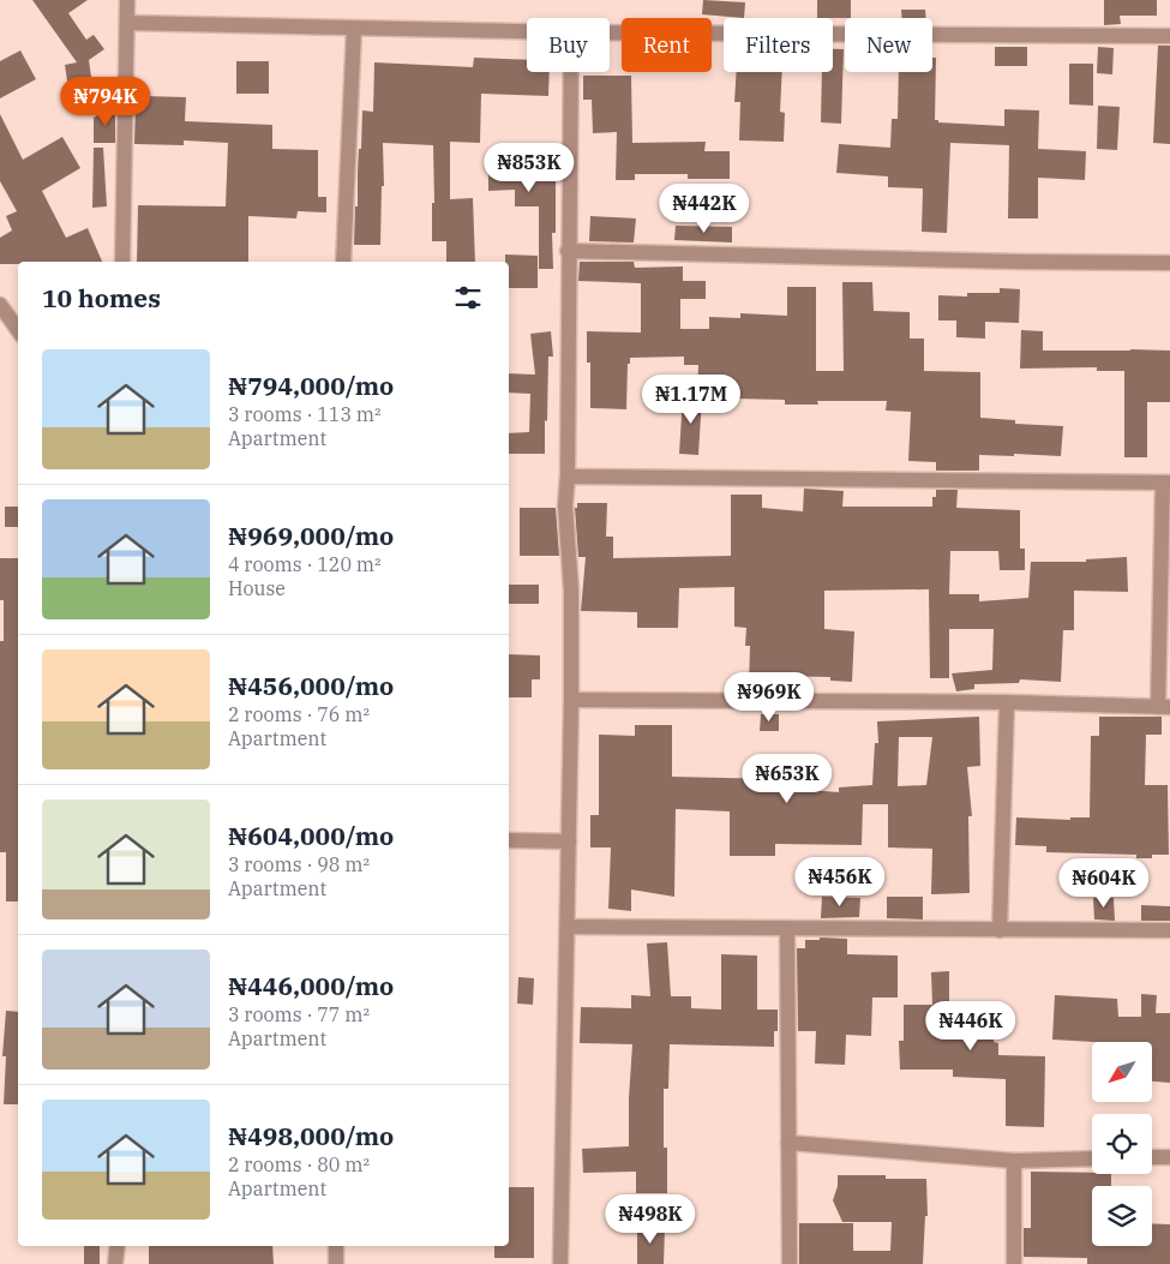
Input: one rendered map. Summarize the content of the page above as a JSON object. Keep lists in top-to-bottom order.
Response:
{
  "north": "bottom left",
  "page": {
    "chip": [
      "Buy",
      "Rent",
      "Filters",
      "New"
    ],
    "price": [
      "₦794K",
      "₦853K",
      "₦442K",
      "₦1.17M",
      "₦969K",
      "₦653K",
      "₦456K",
      "₦604K",
      "₦446K",
      "₦498K"
    ],
    "heading": "10 homes",
    "list": [
      {
        "name": "₦794,000/mo",
        "note": "3 rooms · 113 m² · Apartment"
      },
      {
        "name": "₦969,000/mo",
        "note": "4 rooms · 120 m² · House"
      },
      {
        "name": "₦456,000/mo",
        "note": "2 rooms · 76 m² · Apartment"
      },
      {
        "name": "₦604,000/mo",
        "note": "3 rooms · 98 m² · Apartment"
      },
      {
        "name": "₦446,000/mo",
        "note": "3 rooms · 77 m² · Apartment"
      },
      {
        "name": "₦498,000/mo",
        "note": "2 rooms · 80 m² · Apartment"
      }
    ]
  }
}
